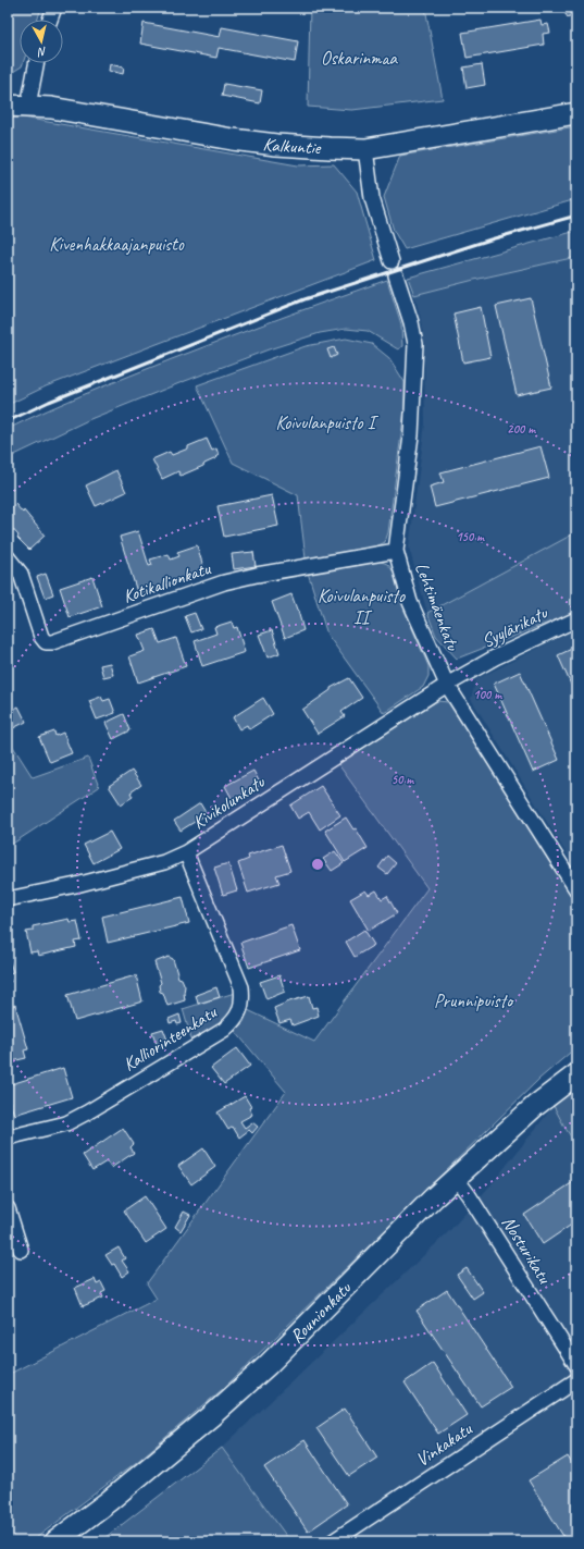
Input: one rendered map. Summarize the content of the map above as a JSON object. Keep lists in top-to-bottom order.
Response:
{
  "streets": {
    "main road": ["Kalkuntie", "Rounionkatu"],
    "street": [
      "Kotikallionkatu",
      "Lehtimäenkatu",
      "Syylärikatu",
      "Kivikolunkatu",
      "Kalliorinteenkatu",
      "Nosturikatu",
      "Vinkakatu"
    ]
  },
  "crossings": [
    ["Kotikallionkatu", "Lehtimäenkatu"],
    ["Lehtimäenkatu", "Syylärikatu"],
    ["Lehtimäenkatu", "Kivikolunkatu"],
    ["Syylärikatu", "Kivikolunkatu"],
    ["Kivikolunkatu", "Kalliorinteenkatu"],
    ["Nosturikatu", "Rounionkatu"]
  ],
  "parks": [
    "Oskarinmaa",
    "Kivenhakkaajanpuisto",
    "Koivulanpuisto I",
    "Koivulanpuisto II",
    "Prunnipuisto"
  ],
  "north": "bottom",
  "rings": [
    "200 m",
    "150 m",
    "100 m",
    "50 m"
  ]
}
